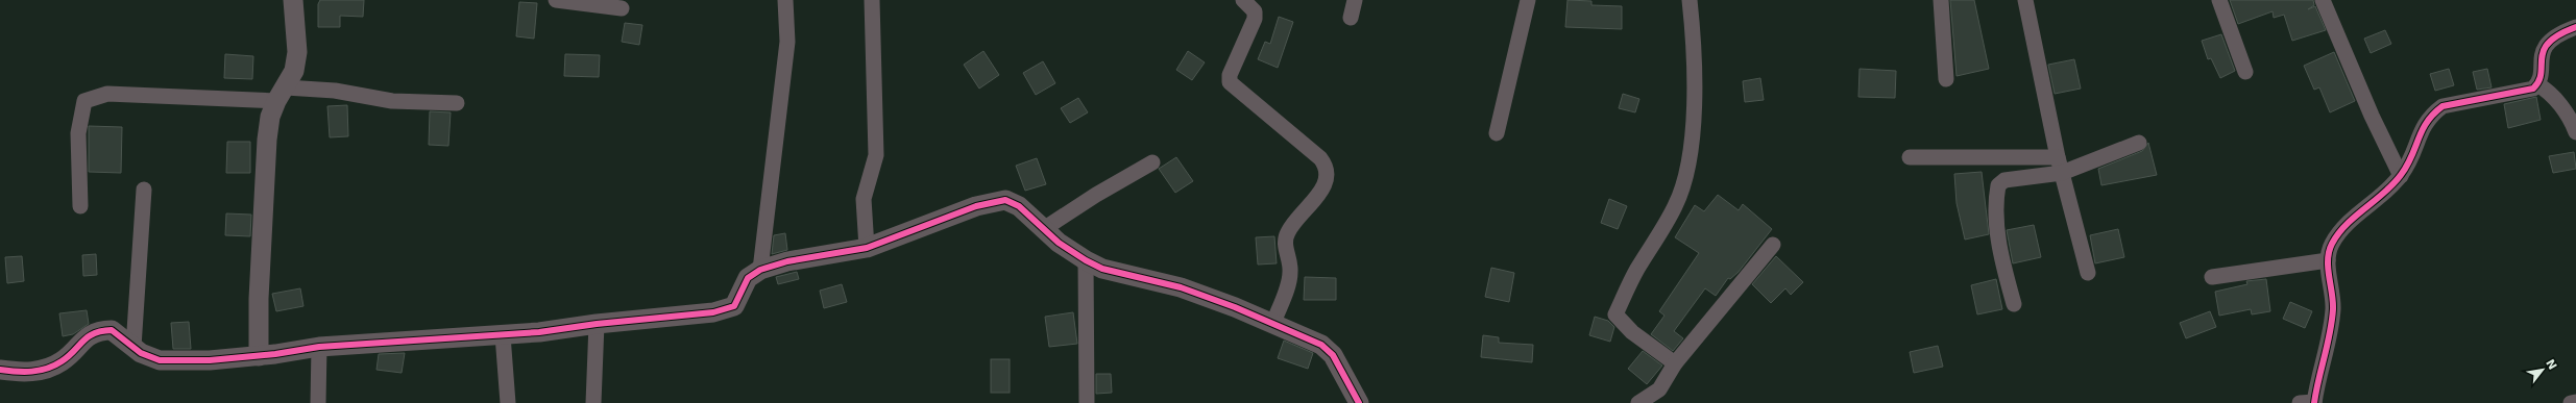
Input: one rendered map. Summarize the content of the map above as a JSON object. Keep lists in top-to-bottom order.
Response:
{
  "north": "top right"
}
